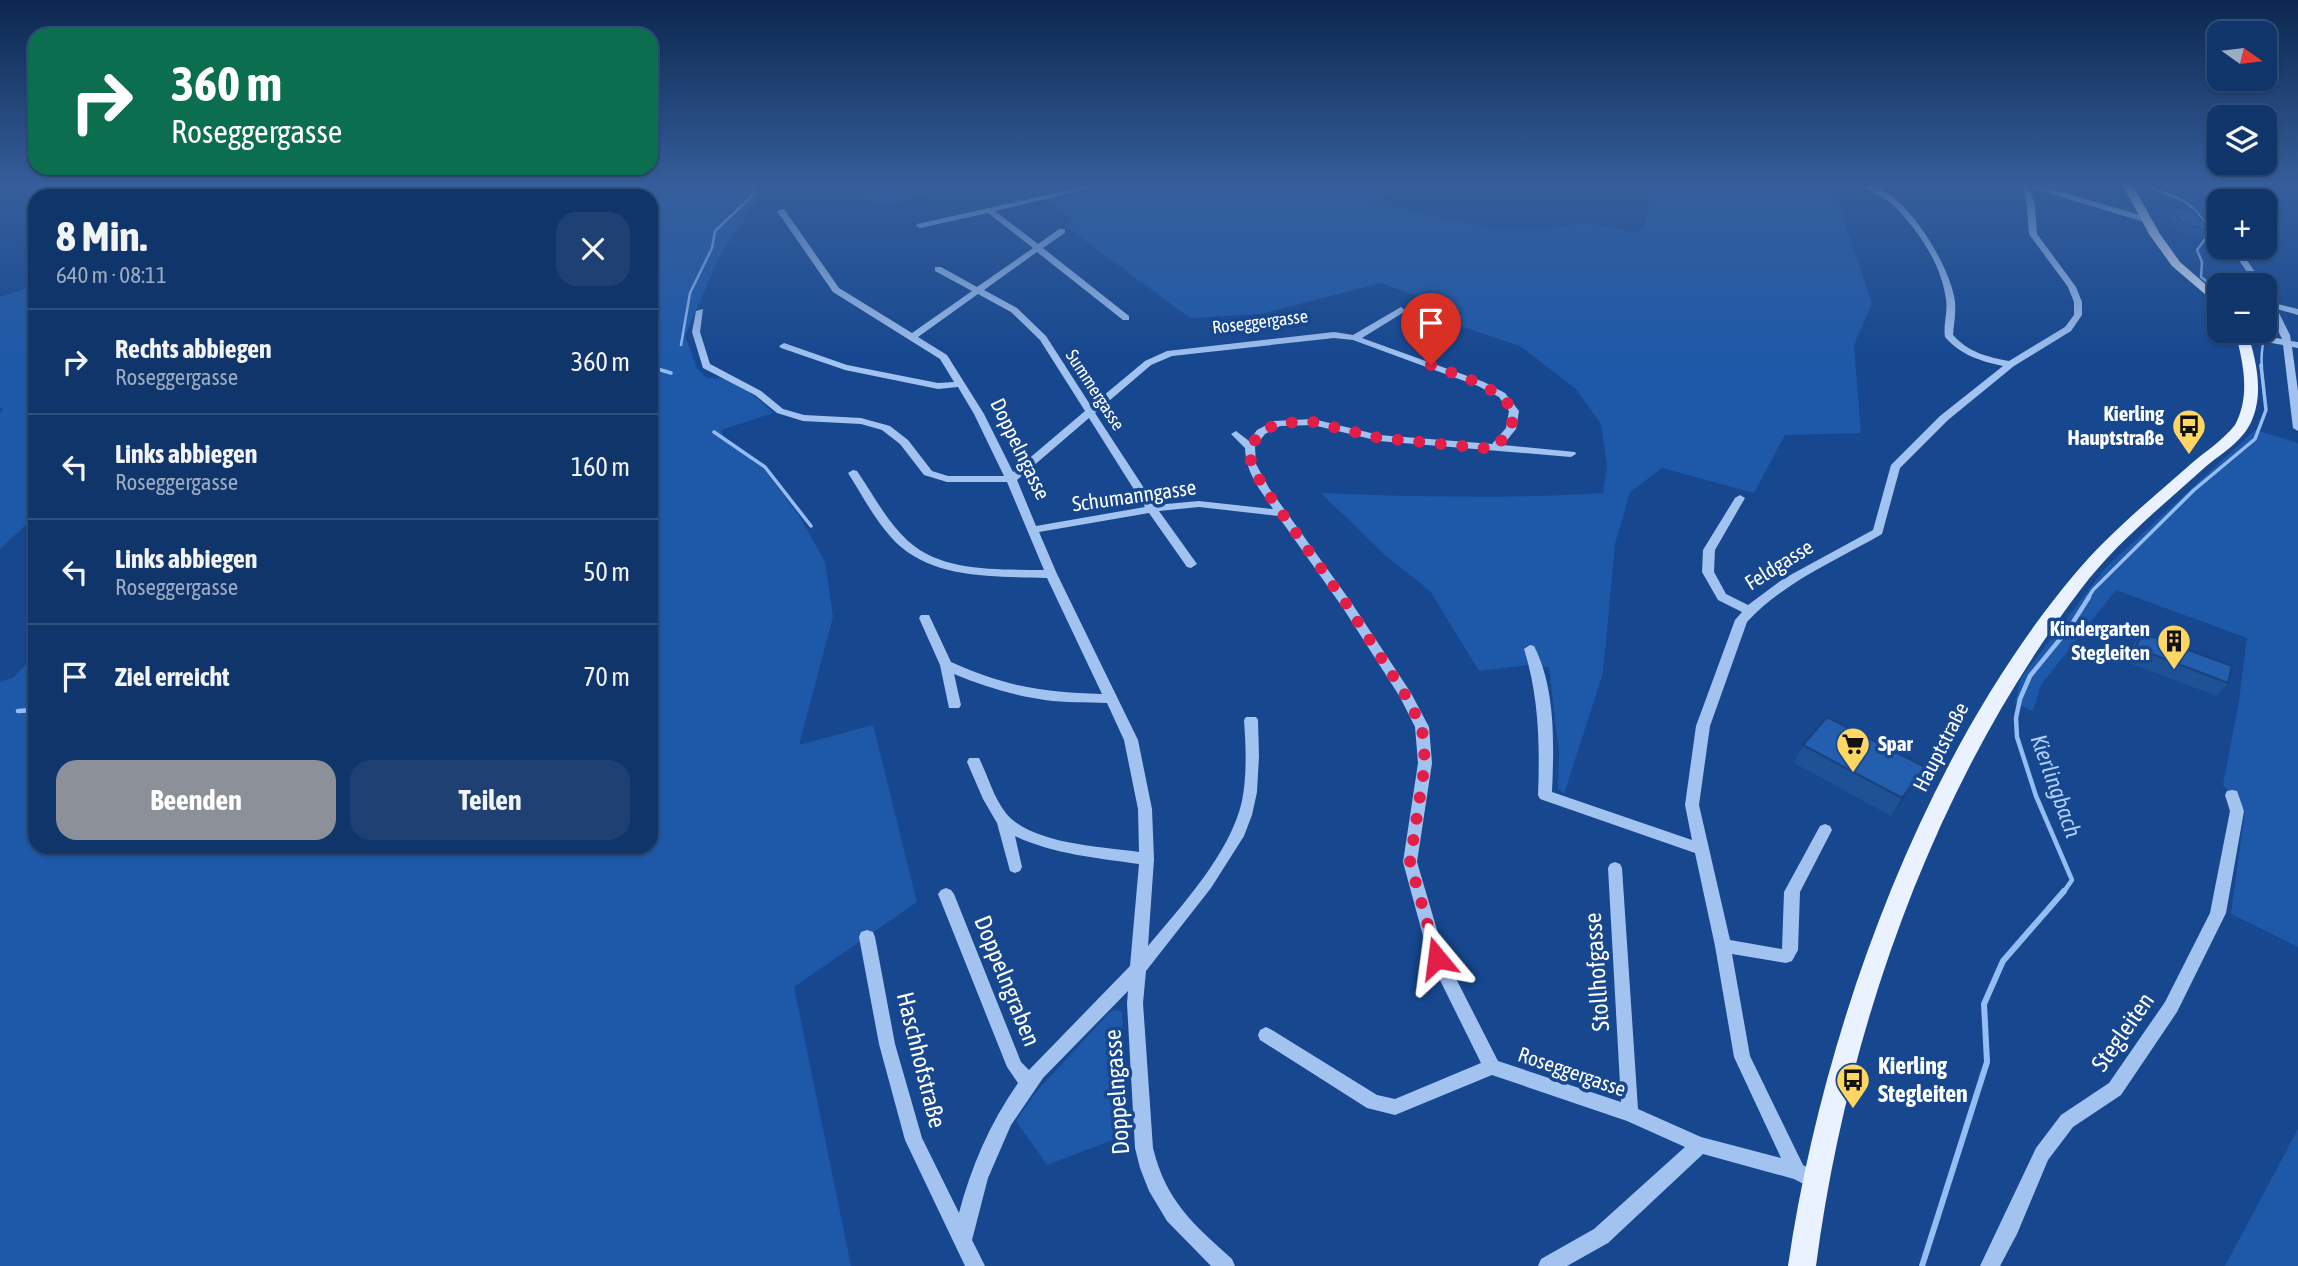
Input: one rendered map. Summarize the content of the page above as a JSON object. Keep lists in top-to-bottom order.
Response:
{
  "streets": {
    "main road": ["Hauptstraße"],
    "street": [
      "Roseggergasse",
      "Summergasse",
      "Doppelngasse",
      "Schumanngasse",
      "Feldgasse",
      "Stollhofgasse",
      "Doppelngraben",
      "Stegleiten",
      "Haschhofstraße"
    ]
  },
  "crossings": [
    ["Roseggergasse", "Schumanngasse"],
    ["Roseggergasse", "Feldgasse"],
    ["Roseggergasse", "Hauptstraße"],
    ["Roseggergasse", "Stollhofgasse"],
    ["Summergasse", "Schumanngasse"],
    ["Doppelngasse", "Schumanngasse"],
    ["Doppelngasse", "Doppelngraben"],
    ["Feldgasse", "Hauptstraße"],
    ["Doppelngraben", "Haschhofstraße"]
  ],
  "water": ["Kierlingbach"],
  "places": {
    "bus stop": ["Kierling Hauptstraße", "Kierling Stegleiten"],
    "building": ["Kindergarten Stegleiten"],
    "supermarket": ["Spar"]
  },
  "north": "right",
  "page": {
    "map_buttons": ["+", "−"],
    "turn": ["360 m", "Roseggergasse"],
    "heading": ["8 Min.", "640 m · 08:11"],
    "list": [
      {
        "name": "Rechts abbiegen",
        "note": "Roseggergasse",
        "value": "360 m"
      },
      {
        "name": "Links abbiegen",
        "note": "Roseggergasse",
        "value": "160 m"
      },
      {
        "name": "Links abbiegen",
        "note": "Roseggergasse",
        "value": "50 m"
      },
      {
        "name": "Ziel erreicht",
        "value": "70 m"
      }
    ],
    "buttons": ["Beenden", "Teilen"]
  }
}
